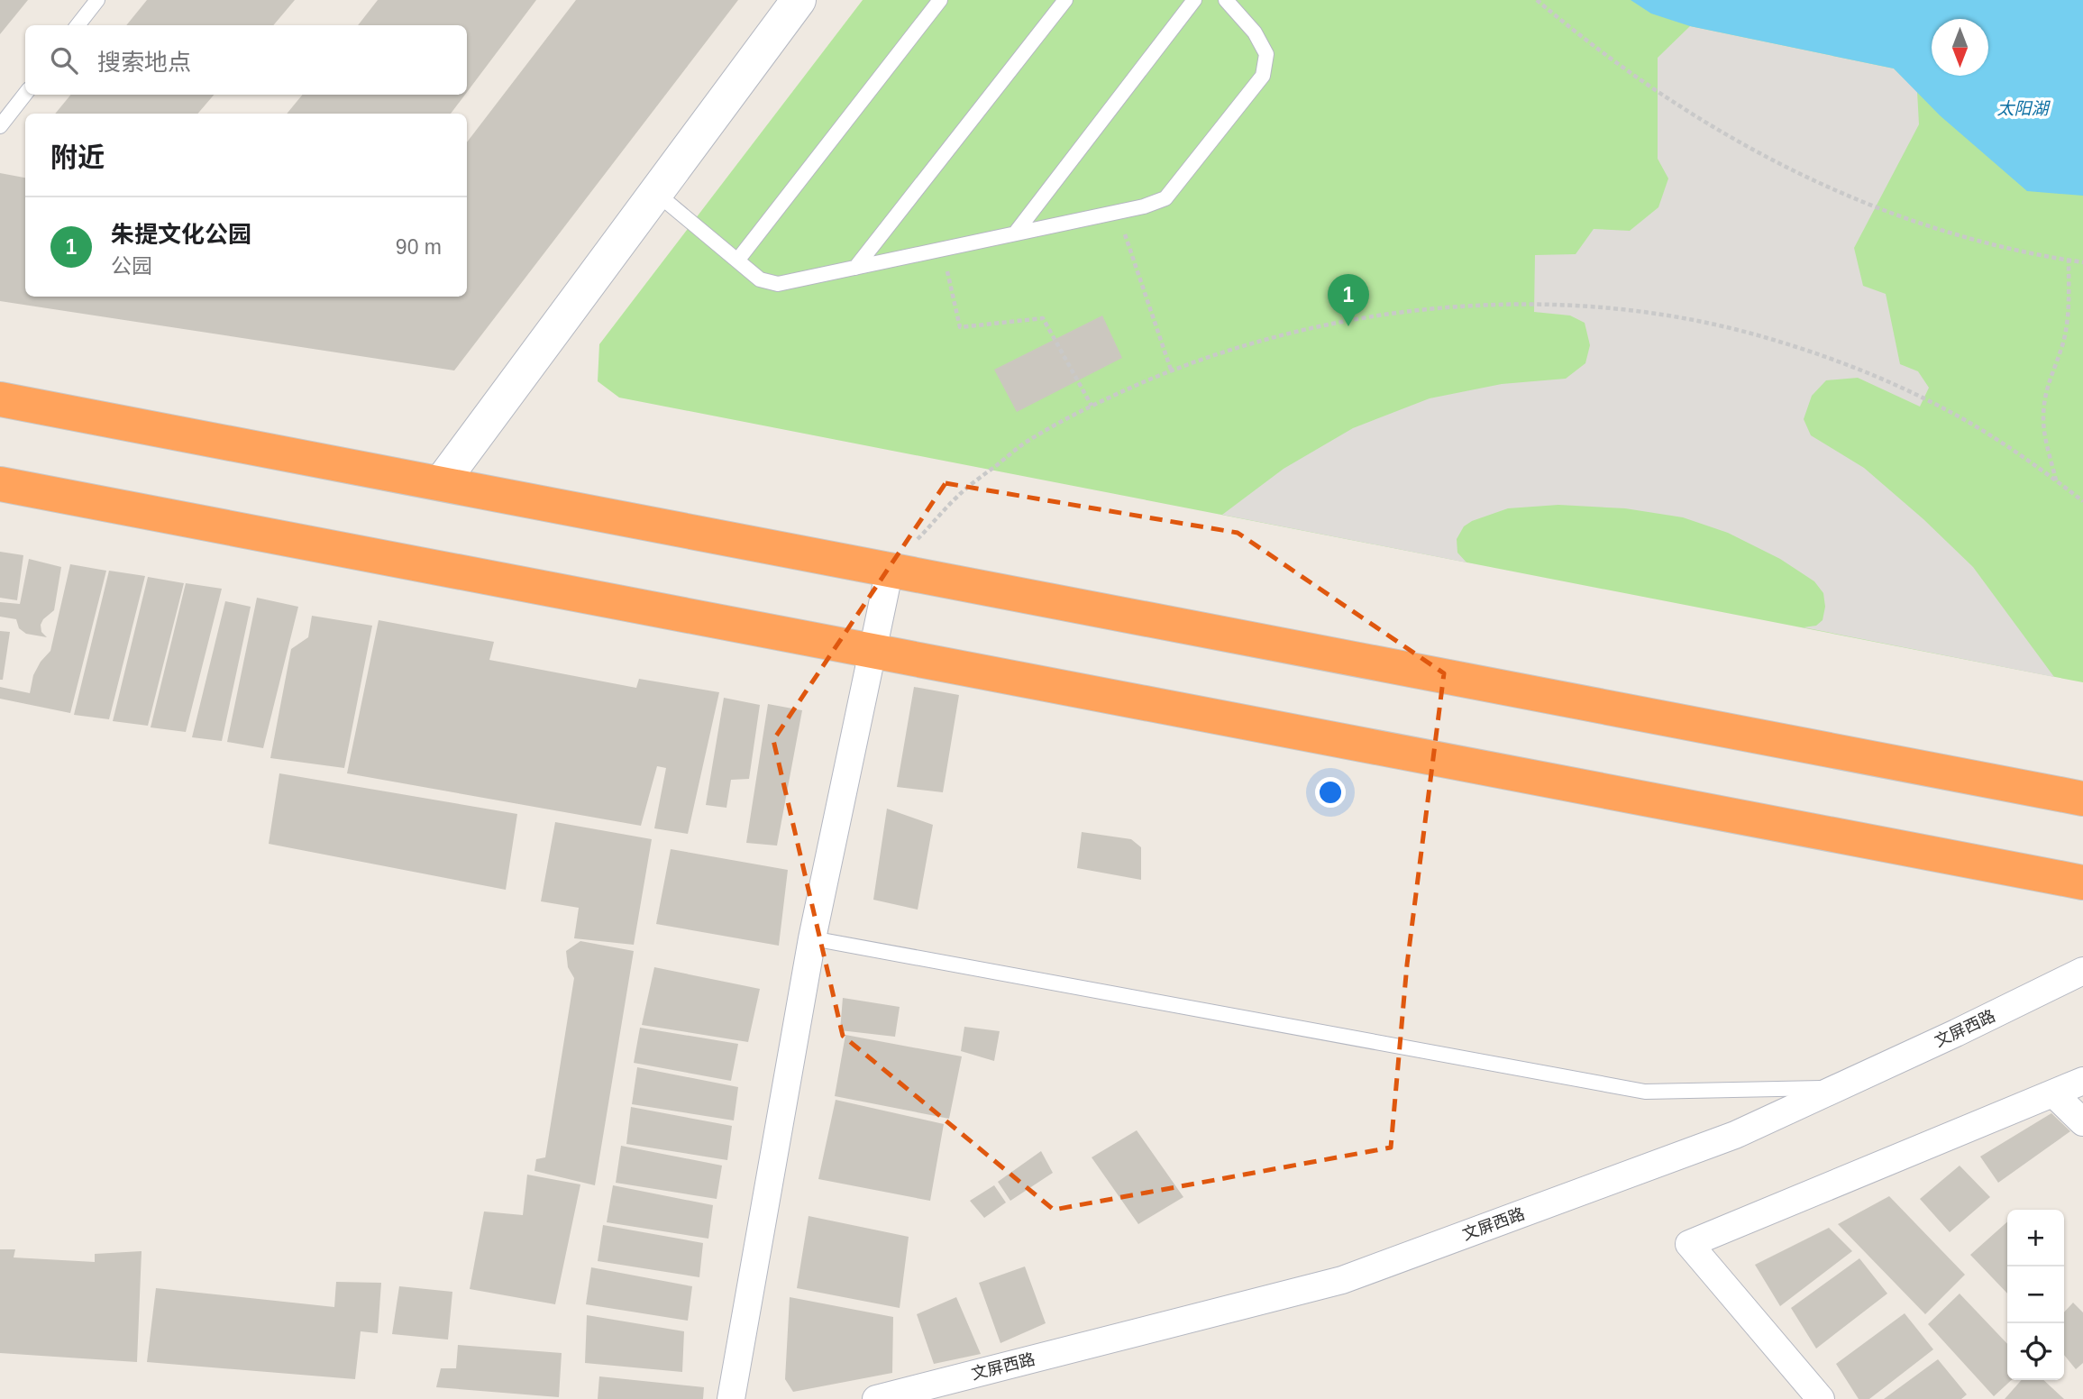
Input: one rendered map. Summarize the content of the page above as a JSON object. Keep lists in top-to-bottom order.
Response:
{
  "streets": {
    "street": ["文屏西路"]
  },
  "water": ["太阳湖"],
  "north": "bottom",
  "page": {
    "search": "搜索地点",
    "heading": "附近",
    "list": [
      {
        "mark": "1",
        "name": "朱提文化公园",
        "note": "公园",
        "value": "90 m"
      }
    ],
    "pins": "1",
    "map_buttons": ["+", "−"]
  }
}
